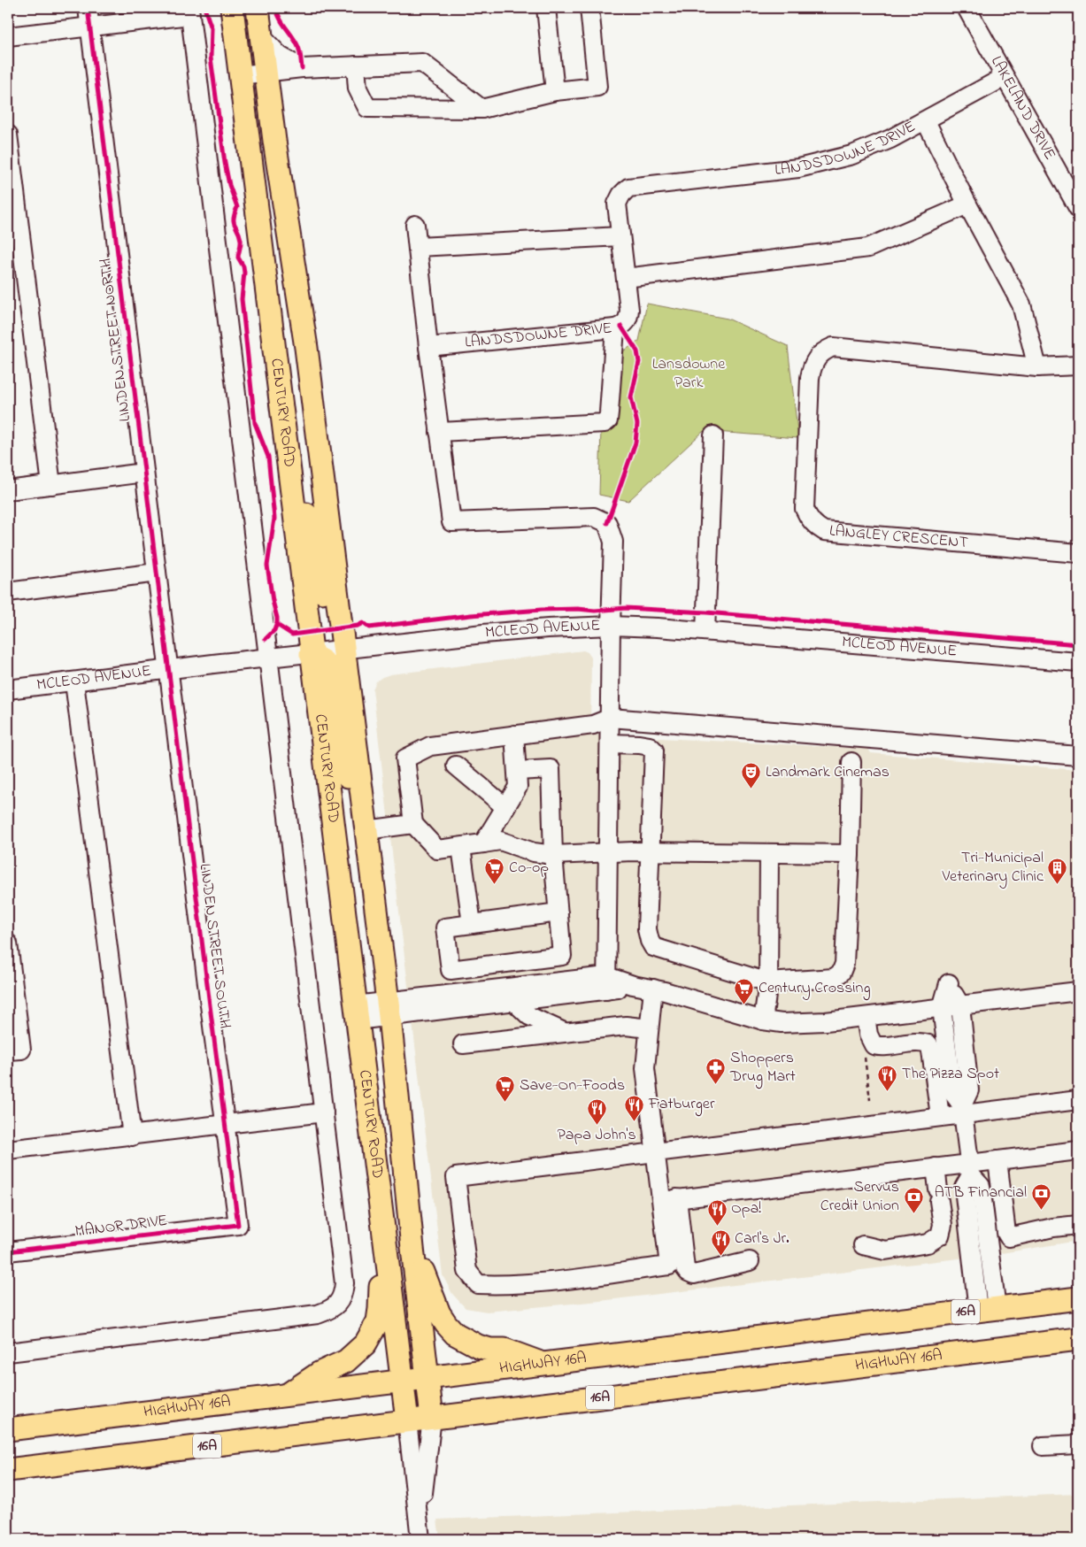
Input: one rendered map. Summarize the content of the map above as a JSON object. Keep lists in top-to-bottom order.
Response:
{
  "streets": {
    "main road": ["CENTURY ROAD", "16A", "HIGHWAY 16A"],
    "street": [
      "LAKELAND DRIVE",
      "LANDSDOWNE DRIVE",
      "LINDEN STREET NORTH",
      "LANGLEY CRESCENT",
      "MCLEOD AVENUE",
      "LINDEN STREET SOUTH",
      "MANOR DRIVE"
    ]
  },
  "crossings": [
    ["LAKELAND DRIVE", "LANDSDOWNE DRIVE"],
    ["LINDEN STREET NORTH", "MCLEOD AVENUE"],
    ["LINDEN STREET NORTH", "LINDEN STREET SOUTH"],
    ["CENTURY ROAD", "MCLEOD AVENUE"],
    ["CENTURY ROAD", "HIGHWAY 16A"],
    ["MCLEOD AVENUE", "LINDEN STREET SOUTH"],
    ["LINDEN STREET SOUTH", "MANOR DRIVE"]
  ],
  "parks": ["Lansdowne Park"],
  "places": {
    "theatre": ["Landmark Cinemas"],
    "building": ["Tri-Municipal Veterinary Clinic"],
    "supermarket": ["Co-op", "Century Crossing", "Save-On-Foods"],
    "pharmacy": ["Shoppers Drug Mart"],
    "restaurant": [
      "The Pizza Spot",
      "Fatburger",
      "Papa John's",
      "Opa!",
      "Carl's Jr."
    ],
    "bank": ["ATB Financial", "Servus Credit Union"]
  }
}
